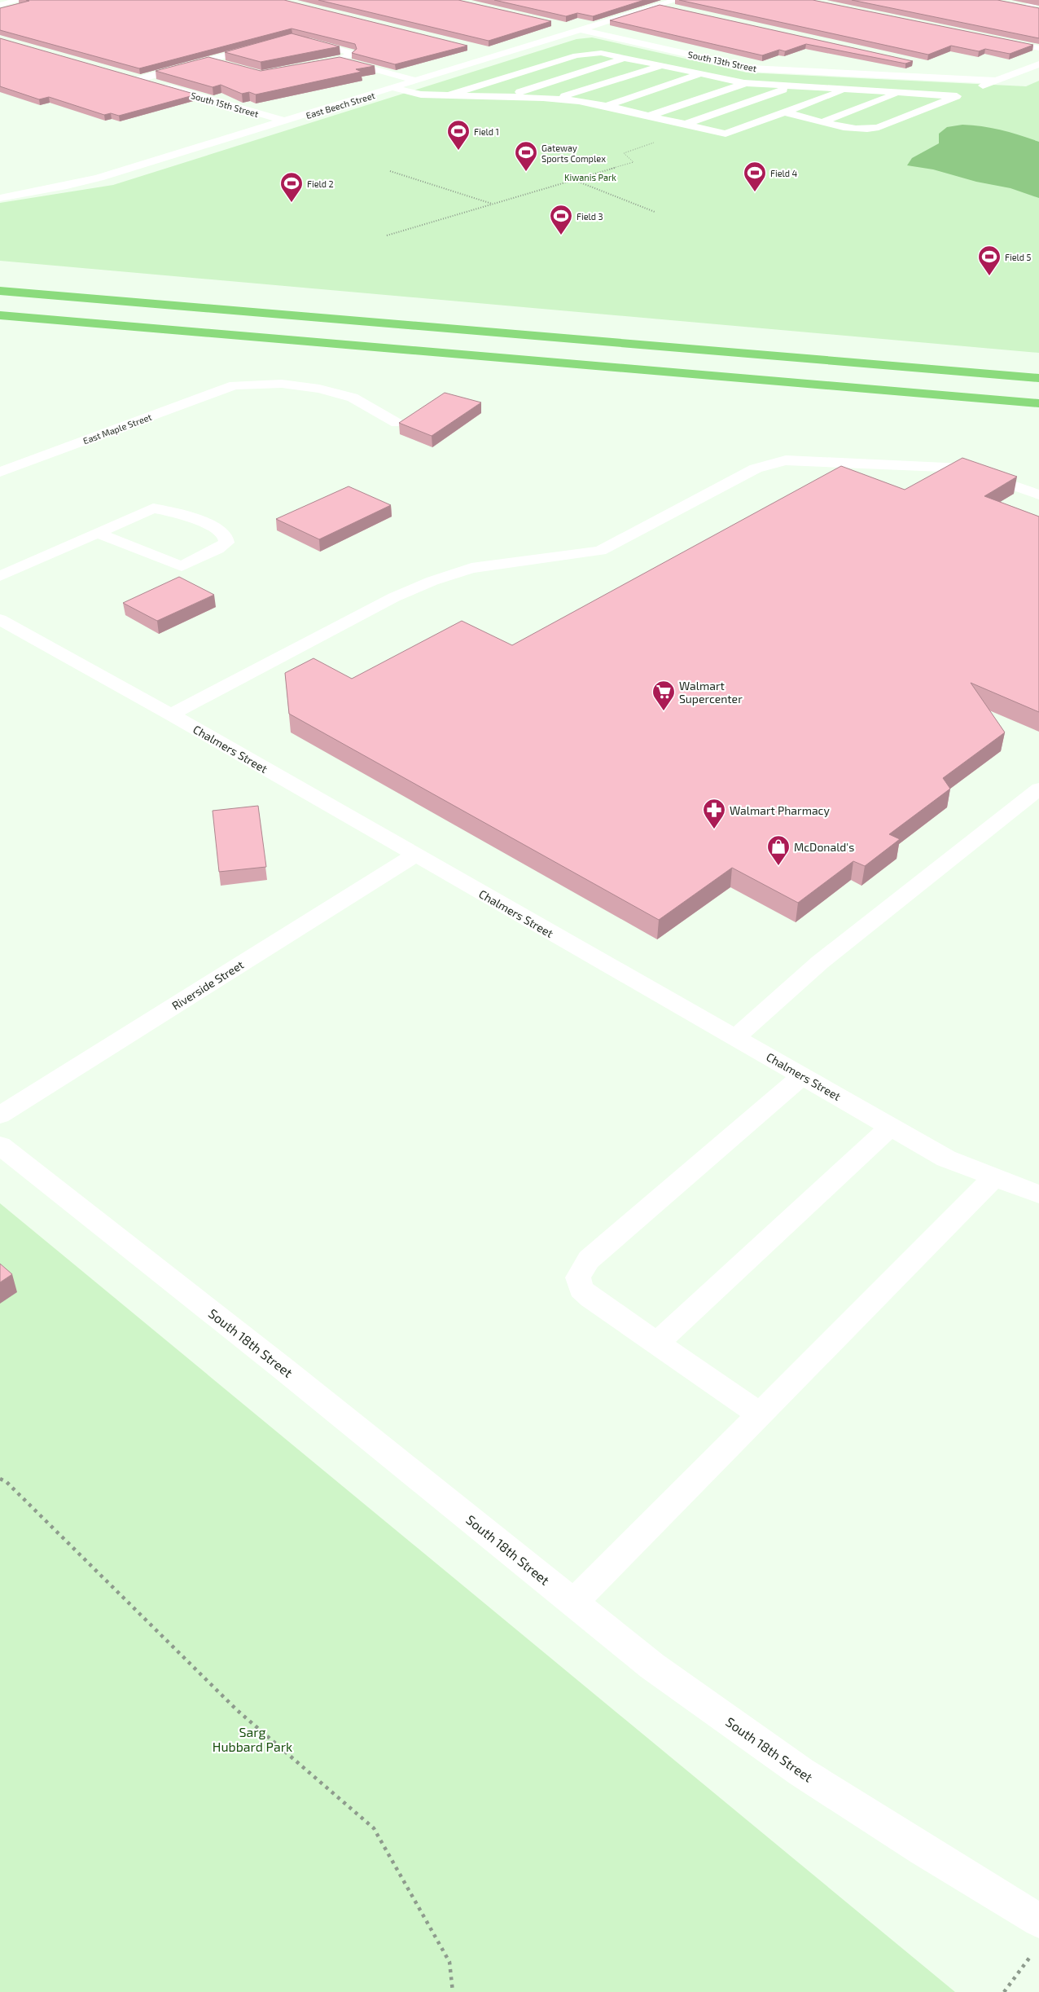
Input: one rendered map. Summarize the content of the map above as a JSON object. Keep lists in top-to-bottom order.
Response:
{
  "streets": {
    "street": [
      "South 13th Street",
      "South 15th Street",
      "East Beech Street",
      "East Maple Street",
      "Chalmers Street",
      "Riverside Street",
      "South 18th Street"
    ]
  },
  "crossings": [
    ["South 13th Street", "East Beech Street"],
    ["South 15th Street", "East Beech Street"],
    ["Chalmers Street", "Riverside Street"]
  ],
  "parks": ["Kiwanis Park", "Sarg Hubbard Park"],
  "places": {
    "sports": [
      "Field 1",
      "Gateway Sports Complex",
      "Field 4",
      "Field 2",
      "Field 3",
      "Field 5"
    ],
    "supermarket": ["Walmart Supercenter"],
    "pharmacy": ["Walmart Pharmacy"],
    "shop": ["McDonald's"]
  }
}
